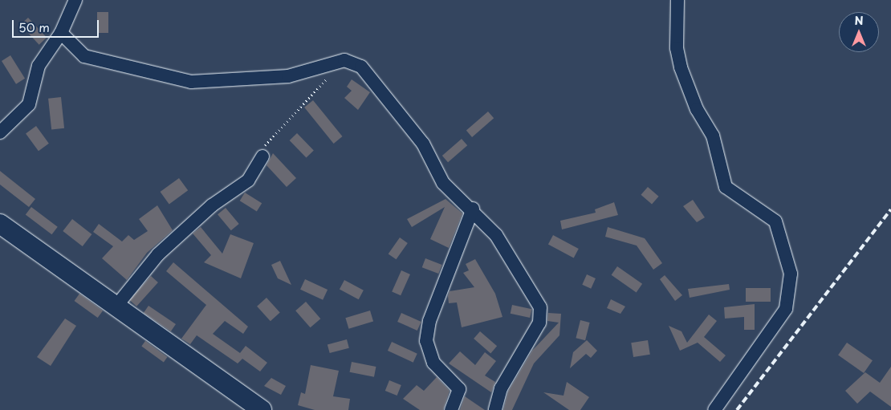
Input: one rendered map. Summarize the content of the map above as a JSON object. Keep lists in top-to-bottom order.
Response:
{
  "scale_bar": "50 m",
  "north": "top"
}
